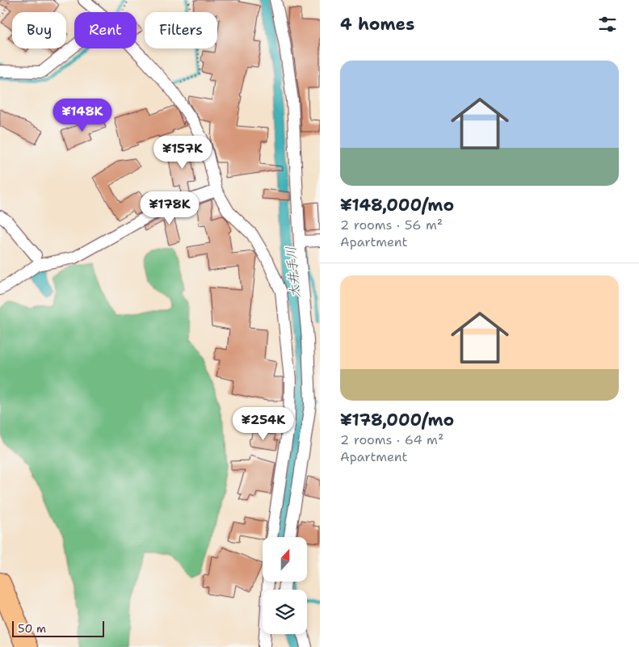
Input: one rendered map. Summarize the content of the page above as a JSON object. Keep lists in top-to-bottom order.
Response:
{
  "water": ["大井手川"],
  "scale_bar": "50 m",
  "north": "top",
  "page": {
    "heading": "4 homes",
    "chip": ["Buy", "Rent", "Filters"],
    "list": [
      {
        "name": "¥148,000/mo",
        "note": "2 rooms · 56 m² · Apartment"
      },
      {
        "name": "¥178,000/mo",
        "note": "2 rooms · 64 m² · Apartment"
      }
    ],
    "price": [
      "¥148K",
      "¥157K",
      "¥178K",
      "¥254K"
    ],
    "scale": "50 m"
  }
}
